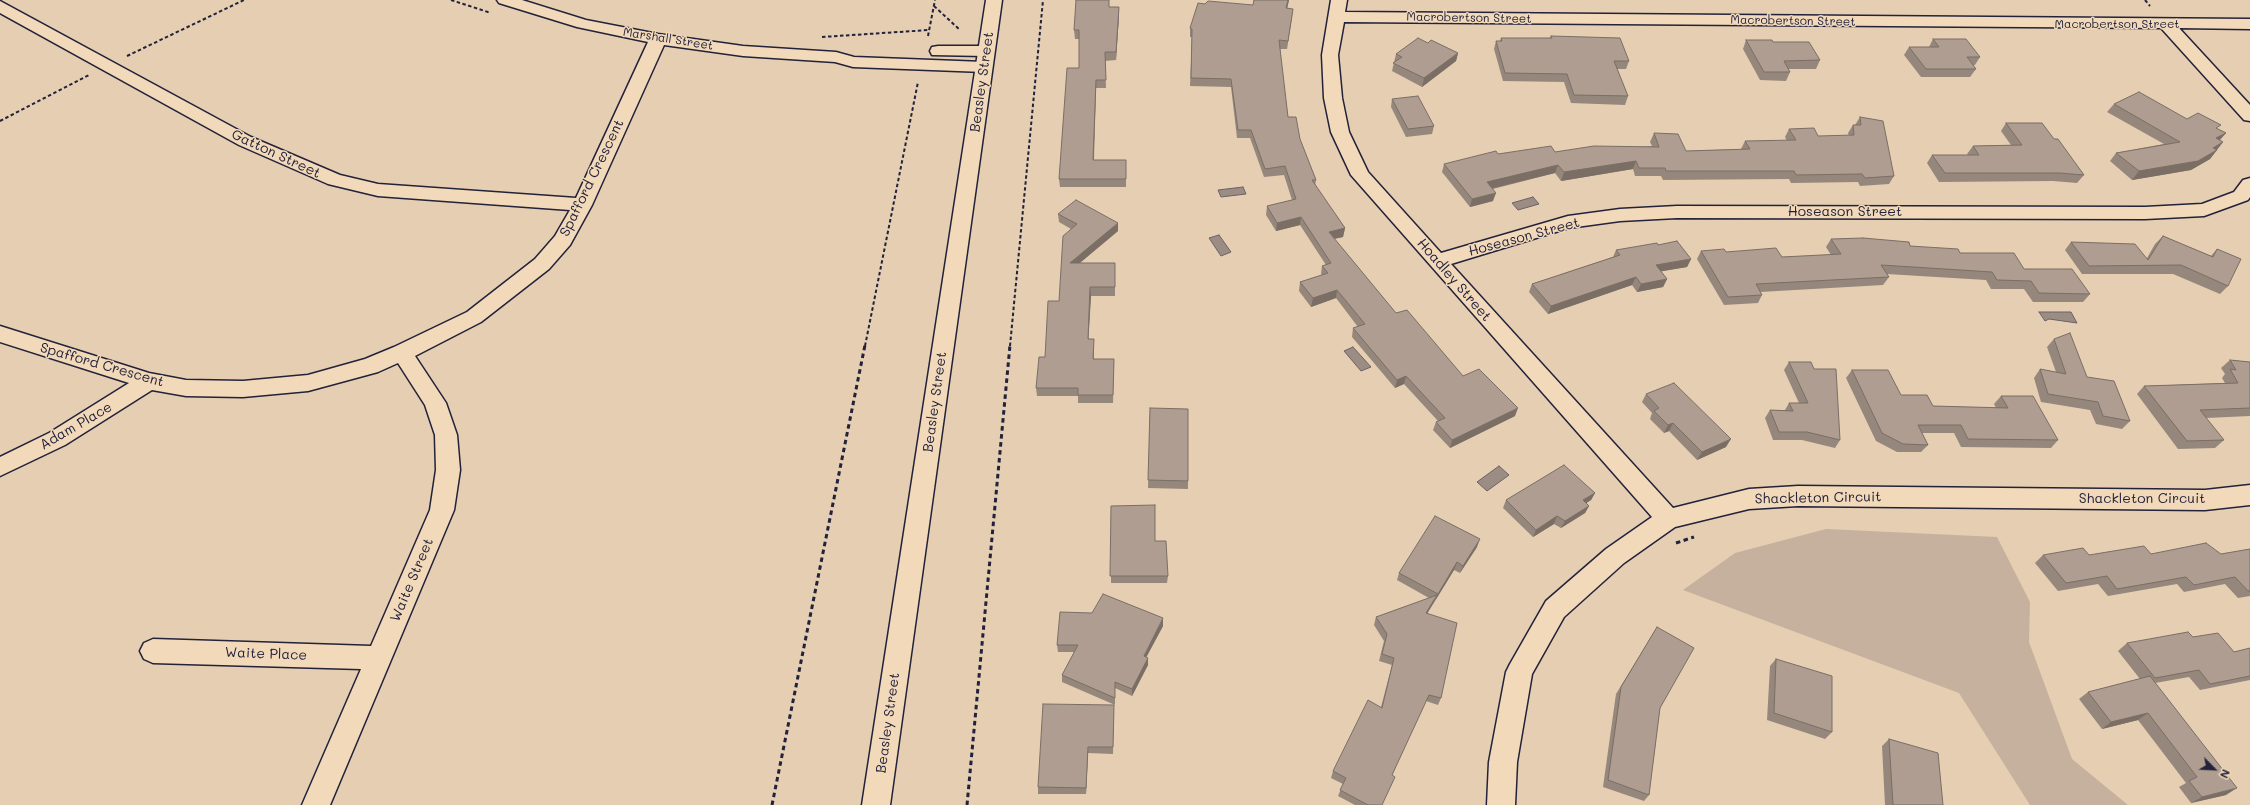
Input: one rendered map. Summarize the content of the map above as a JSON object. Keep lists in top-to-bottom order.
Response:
{
  "streets": {
    "street": [
      "Macrobertson Street",
      "Marshall Street",
      "Beasley Street",
      "Gatton Street",
      "Spafford Crescent",
      "Hoseason Street",
      "Hoadley Street",
      "Adam Place",
      "Shackleton Circuit",
      "Waite Street",
      "Waite Place"
    ]
  },
  "crossings": [
    ["Macrobertson Street", "Hoadley Street"],
    ["Marshall Street", "Beasley Street"],
    ["Marshall Street", "Spafford Crescent"],
    ["Gatton Street", "Spafford Crescent"],
    ["Spafford Crescent", "Adam Place"],
    ["Spafford Crescent", "Waite Street"],
    ["Hoseason Street", "Hoadley Street"],
    ["Hoadley Street", "Shackleton Circuit"],
    ["Waite Street", "Waite Place"]
  ],
  "north": "bottom right"
}
